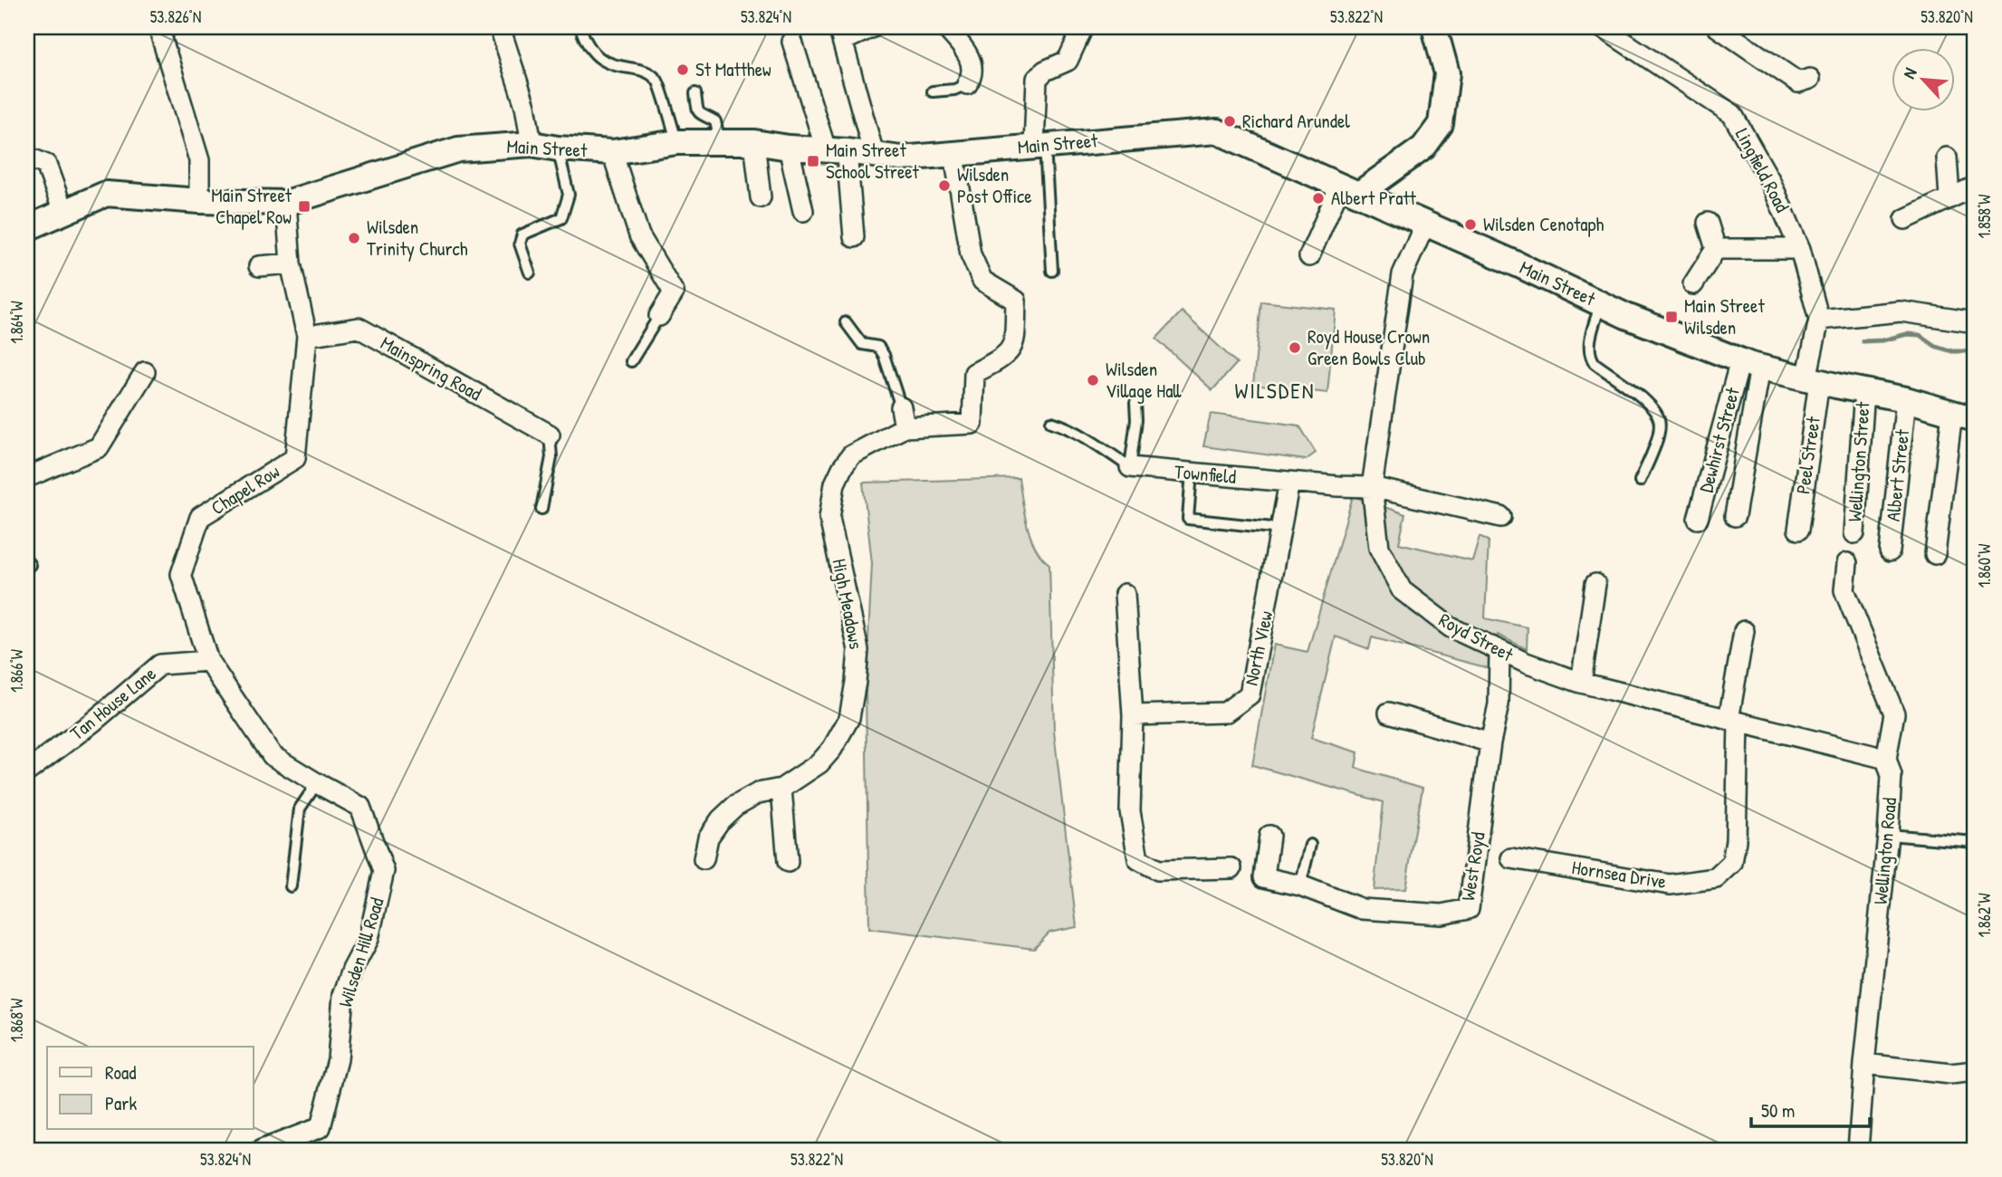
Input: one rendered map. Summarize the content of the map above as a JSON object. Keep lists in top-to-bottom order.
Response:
{
  "streets": {
    "street": [
      "Main Street",
      "Lingfield Road",
      "Mainspring Road",
      "Dewhirst Street",
      "Peel Street",
      "Wellington Street",
      "Townfield",
      "Albert Street",
      "Chapel Row",
      "High Meadows",
      "Royd Street",
      "North View",
      "Tan House Lane",
      "Wellington Road",
      "West Royd",
      "Hornsea Drive",
      "Wilsden Hill Road"
    ]
  },
  "crossings": [
    ["Main Street", "Lingfield Road"],
    ["Main Street", "Dewhirst Street"],
    ["Main Street", "Peel Street"],
    ["Main Street", "Wellington Street"],
    ["Main Street", "Albert Street"],
    ["Main Street", "Chapel Row"],
    ["Main Street", "Royd Street"],
    ["Lingfield Road", "Peel Street"],
    ["Mainspring Road", "Chapel Row"],
    ["Townfield", "Royd Street"],
    ["Townfield", "North View"],
    ["Chapel Row", "Tan House Lane"],
    ["Chapel Row", "Wilsden Hill Road"],
    ["Royd Street", "Wellington Road"],
    ["Royd Street", "West Royd"],
    ["Royd Street", "Hornsea Drive"],
    ["Tan House Lane", "Wilsden Hill Road"]
  ],
  "districts": ["WILSDEN"],
  "places": {
    "other": [
      "St Matthew",
      "Richard Arundel",
      "Wilsden Post Office",
      "Albert Pratt",
      "Wilsden Cenotaph",
      "Wilsden Trinity Church",
      "Royd House Crown Green Bowls Club",
      "Wilsden Village Hall"
    ],
    "transit": ["Main Street School Street", "Main Street Chapel Row", "Main Street Wilsden"]
  },
  "legend": ["Road", "Park"],
  "scale_bar": "50 m",
  "north": "top left",
  "coordinates": [
    "53.826°N",
    "53.824°N",
    "53.822°N",
    "53.820°N",
    "1.858°W",
    "1.864°W",
    "1.860°W",
    "1.866°W",
    "1.862°W",
    "1.868°W"
  ]
}
